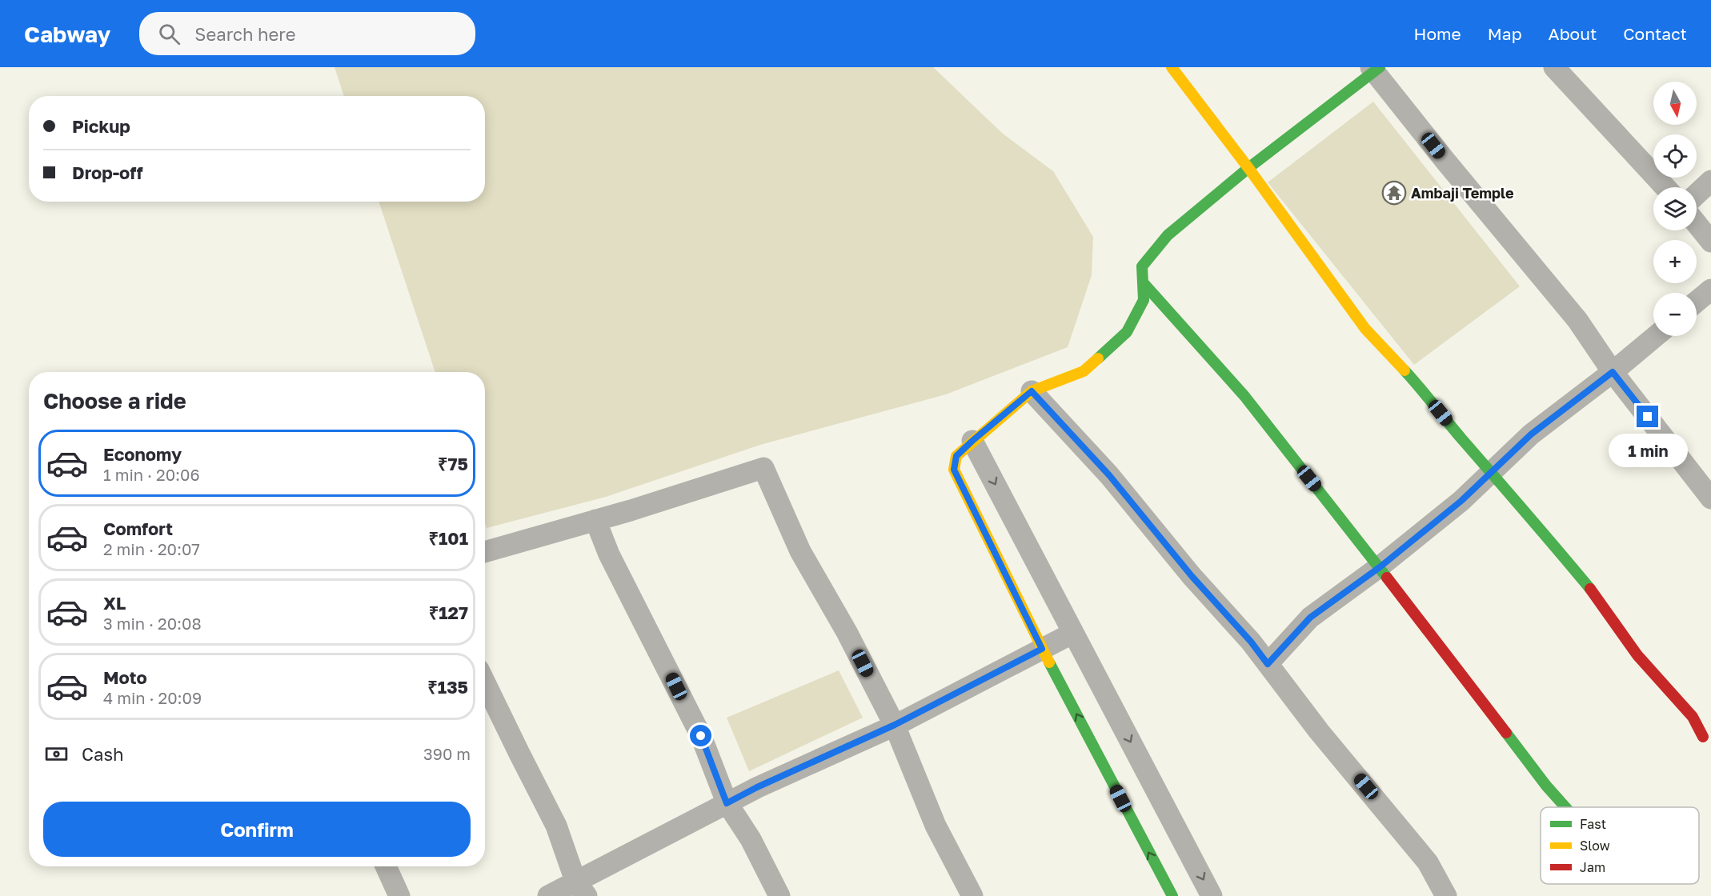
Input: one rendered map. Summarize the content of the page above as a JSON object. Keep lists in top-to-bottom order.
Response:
{
  "places": {
    "temple": ["Ambaji Temple"]
  },
  "legend": ["Fast", "Slow", "Jam"],
  "north": "bottom",
  "page": {
    "header": "Cabway",
    "search": "Search here",
    "nav": [
      "Home",
      "Map",
      "About",
      "Contact"
    ],
    "map_buttons": ["+", "−"],
    "banner": ["Pickup", "Drop-off"],
    "heading": "Choose a ride",
    "list": [
      {
        "name": "Economy",
        "note": "1 min · 20:06",
        "value": "₹75"
      },
      {
        "name": "Comfort",
        "note": "2 min · 20:07",
        "value": "₹101"
      },
      {
        "name": "XL",
        "note": "3 min · 20:08",
        "value": "₹127"
      },
      {
        "name": "Moto",
        "note": "4 min · 20:09",
        "value": "₹135"
      }
    ],
    "bubble": "1 min",
    "pay": ["Cash", "390 m"],
    "buttons": "Confirm"
  }
}
